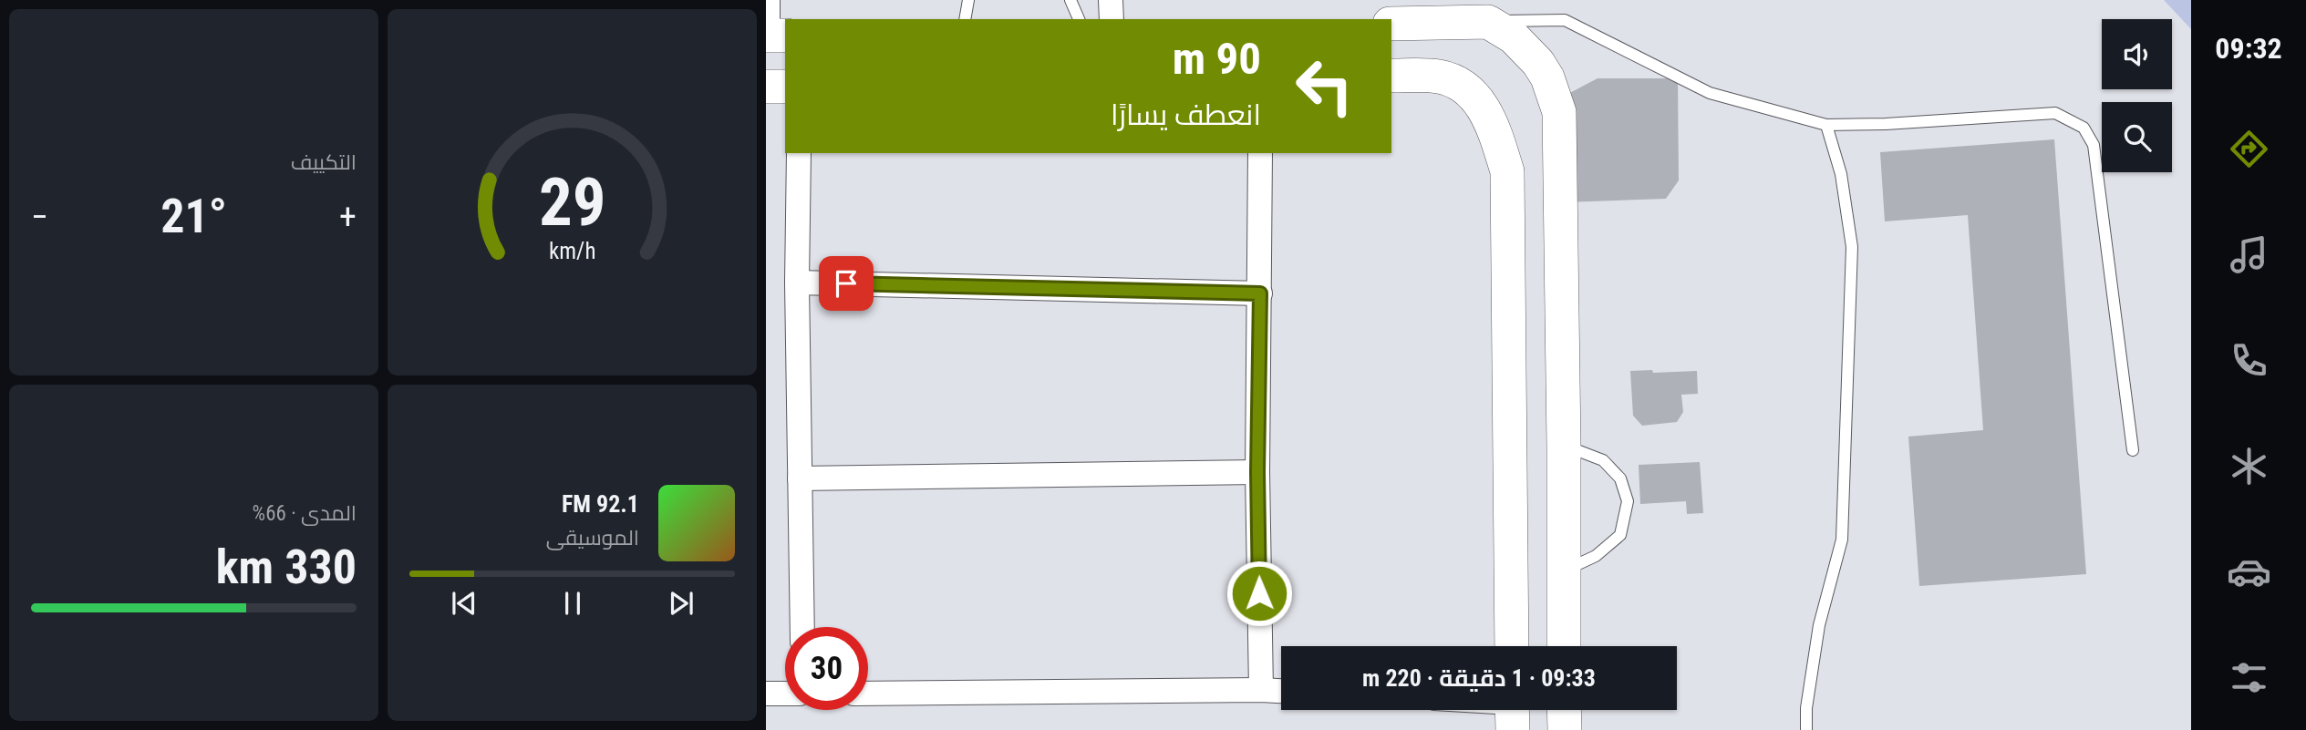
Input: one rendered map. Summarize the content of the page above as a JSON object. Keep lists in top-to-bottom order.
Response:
{
  "page": {
    "tabs": "09:32",
    "tile": [
      "التكييف",
      ["المدى · 66%", "330 km"]
    ],
    "turn": ["90 m", "انعطف يسارًا"],
    "heat": ["−", "21°", "+"],
    "song": ["92.1 FM", "الموسيقى"],
    "limit": "30",
    "trip": "09:33 · 1 دقيقة · 220 m",
    "gauge": ["29", "km/h"]
  }
}
